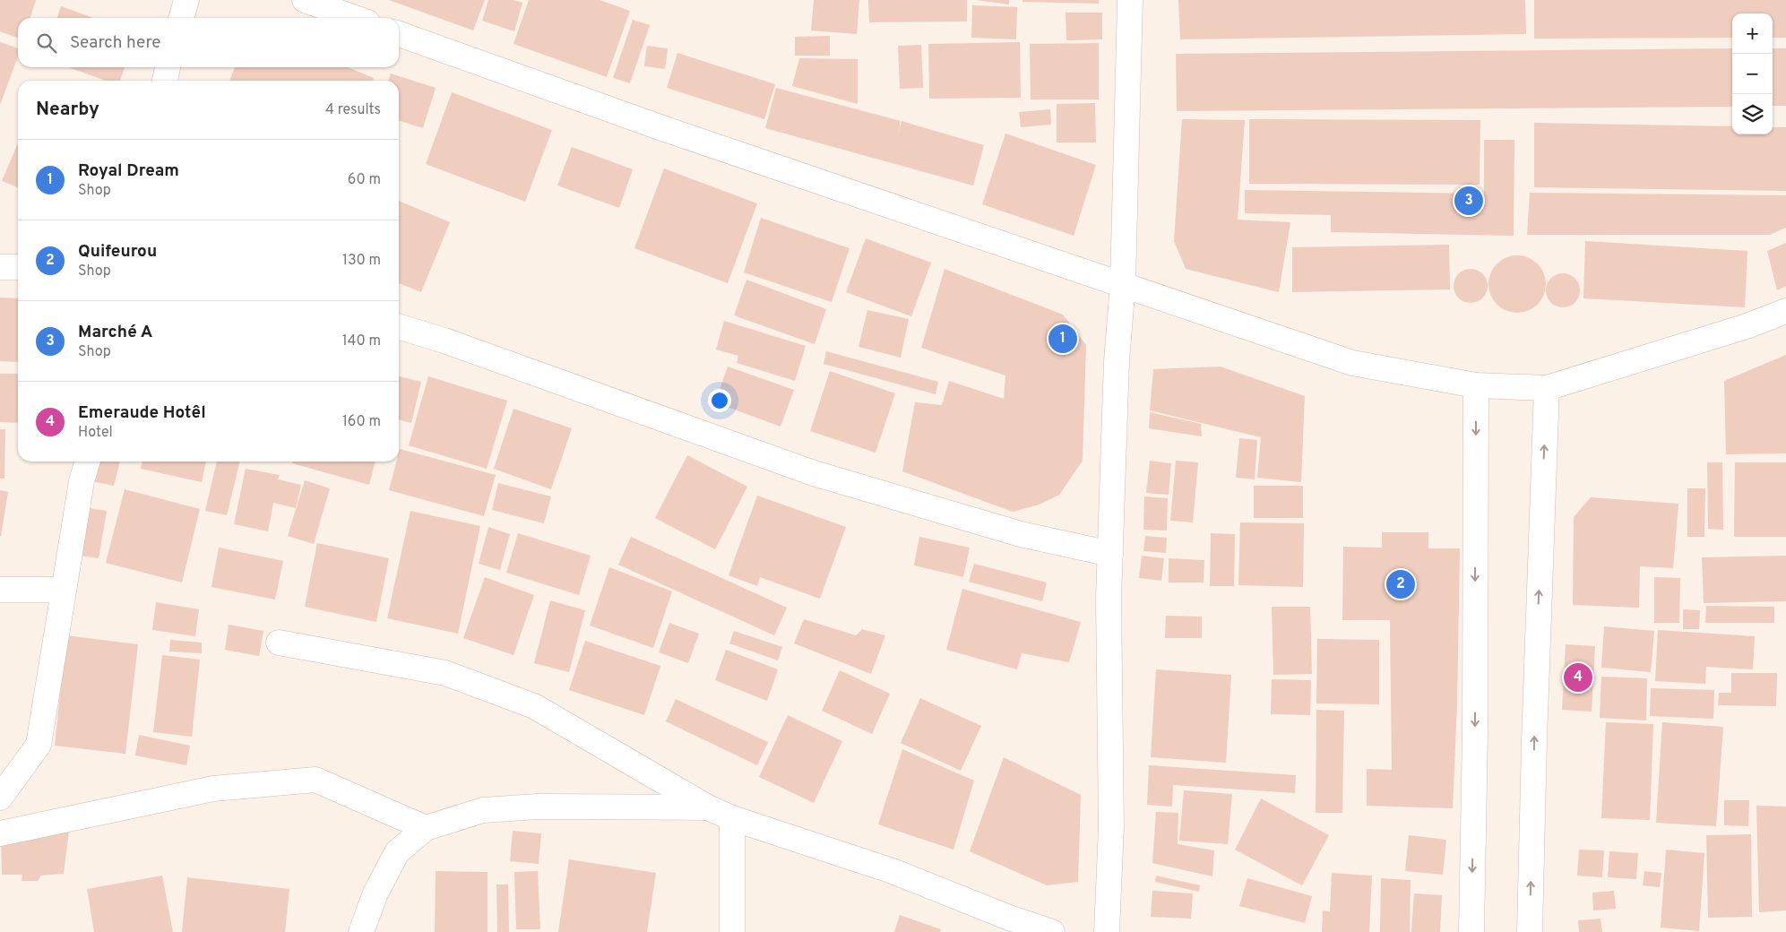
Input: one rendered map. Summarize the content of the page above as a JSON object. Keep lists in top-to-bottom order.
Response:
{
  "page": {
    "map_buttons": ["+", "−"],
    "search": "Search here",
    "heading": ["Nearby", "4 results"],
    "list": [
      {
        "mark": "1",
        "name": "Royal Dream",
        "note": "Shop",
        "value": "60 m"
      },
      {
        "mark": "2",
        "name": "Quifeurou",
        "note": "Shop",
        "value": "130 m"
      },
      {
        "mark": "3",
        "name": "Marché A",
        "note": "Shop",
        "value": "140 m"
      },
      {
        "mark": "4",
        "name": "Emeraude Hotêl",
        "note": "Hotel",
        "value": "160 m"
      }
    ],
    "pins": [
      "3",
      "1",
      "2",
      "4"
    ]
  }
}
